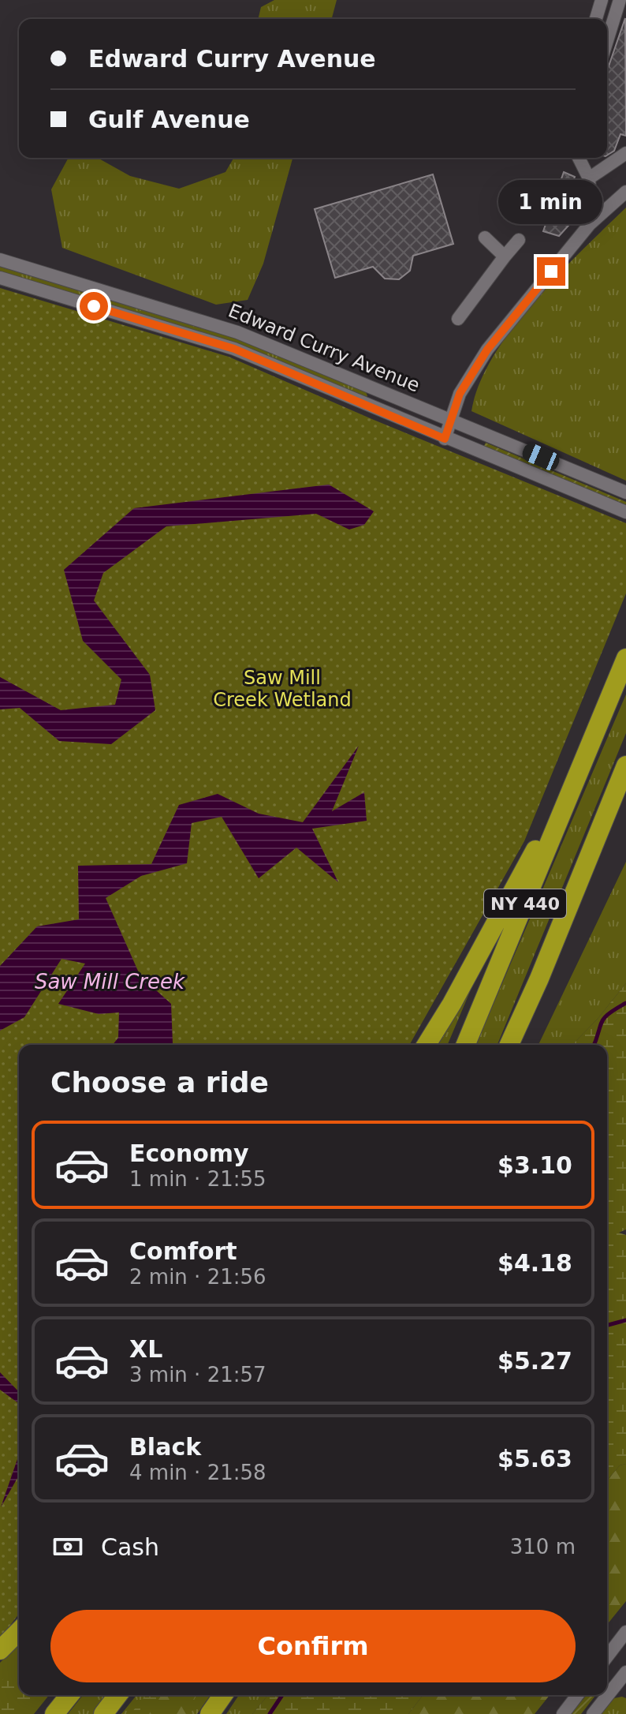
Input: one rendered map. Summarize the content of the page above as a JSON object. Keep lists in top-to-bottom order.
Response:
{
  "streets": {
    "highway": ["NY 440"],
    "street": ["Edward Curry Avenue"]
  },
  "water": ["Saw Mill Creek"],
  "parks": ["Saw Mill Creek Wetland"],
  "page": {
    "banner": ["Edward Curry Avenue", "Gulf Avenue"],
    "bubble": "1 min",
    "heading": "Choose a ride",
    "list": [
      {
        "name": "Economy",
        "note": "1 min · 21:55",
        "value": "$3.10"
      },
      {
        "name": "Comfort",
        "note": "2 min · 21:56",
        "value": "$4.18"
      },
      {
        "name": "XL",
        "note": "3 min · 21:57",
        "value": "$5.27"
      },
      {
        "name": "Black",
        "note": "4 min · 21:58",
        "value": "$5.63"
      }
    ],
    "pay": ["Cash", "310 m"],
    "buttons": "Confirm"
  }
}
